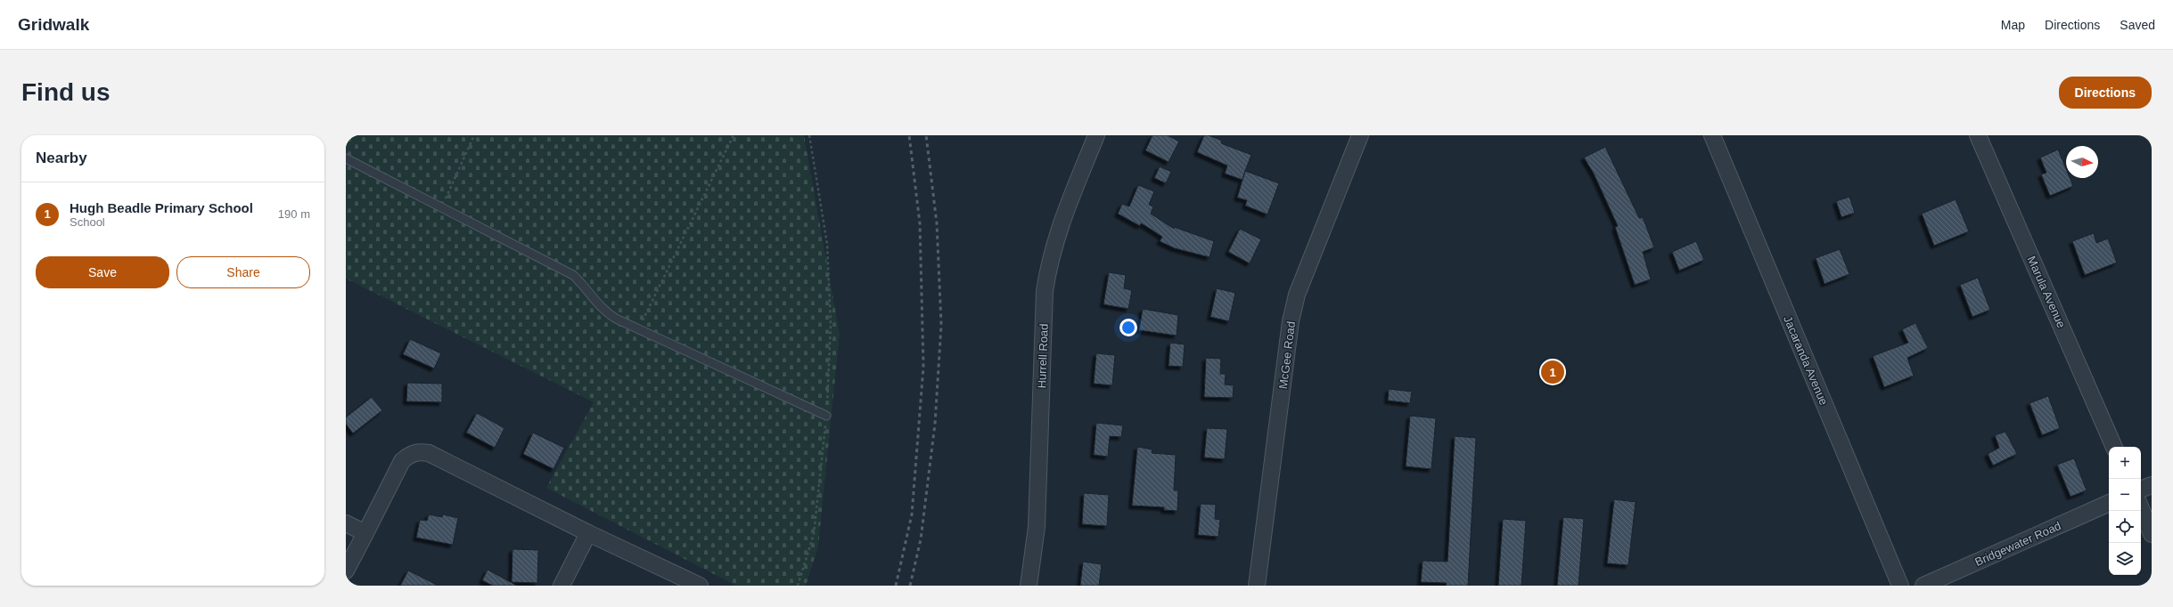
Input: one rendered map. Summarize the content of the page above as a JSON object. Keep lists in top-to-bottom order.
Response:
{
  "streets": {
    "street": [
      "Marula Avenue",
      "McGee Road",
      "Hurrell Road",
      "Jacaranda Avenue",
      "Bridgewater Road"
    ]
  },
  "north": "right",
  "page": {
    "header": "Gridwalk",
    "nav": ["Map", "Directions", "Saved"],
    "buttons": [
      "Directions",
      ["Save", "Share"]
    ],
    "title": "Find us",
    "heading": "Nearby",
    "list": [
      {
        "mark": "1",
        "name": "Hugh Beadle Primary School",
        "note": "School",
        "value": "190 m"
      }
    ],
    "pins": "1",
    "map_buttons": ["+", "−"]
  }
}
